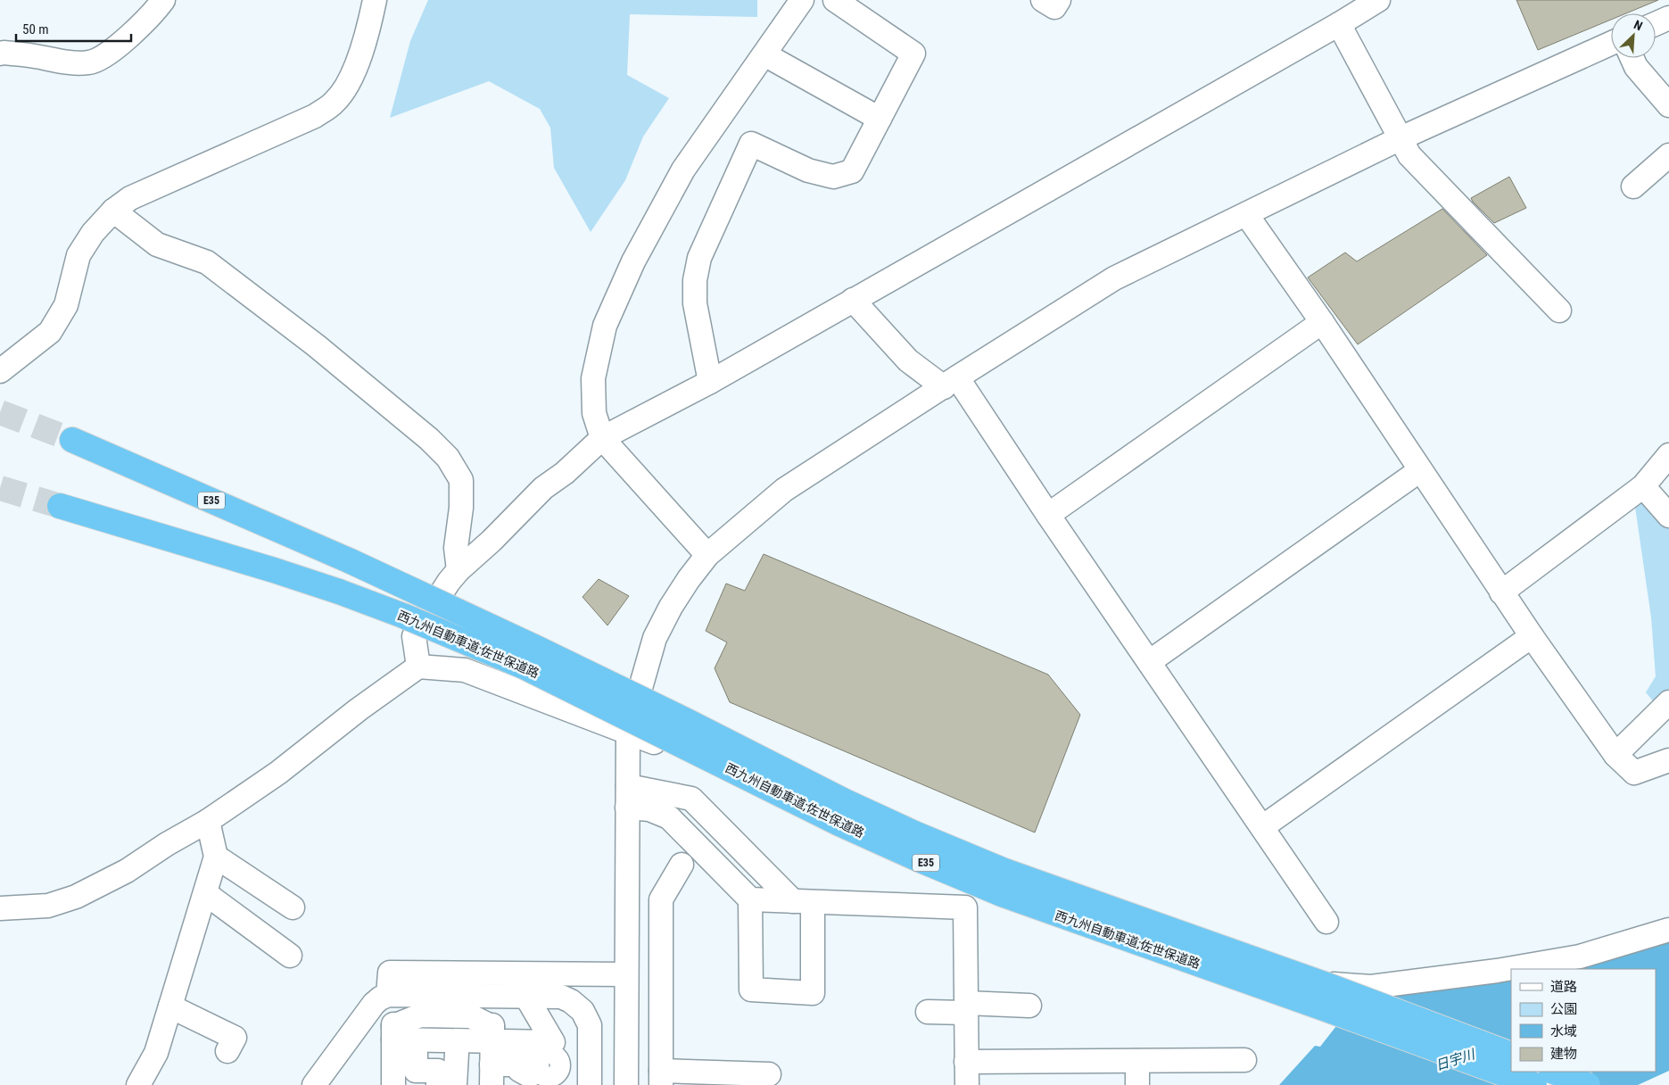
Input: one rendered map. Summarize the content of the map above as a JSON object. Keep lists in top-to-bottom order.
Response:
{
  "streets": {
    "highway": ["E35", "西九州自動車道;佐世保道路"]
  },
  "water": ["日宇川"],
  "legend": [
    "道路",
    "公園",
    "水域",
    "建物"
  ],
  "scale_bar": "50 m",
  "north": "top right"
}
